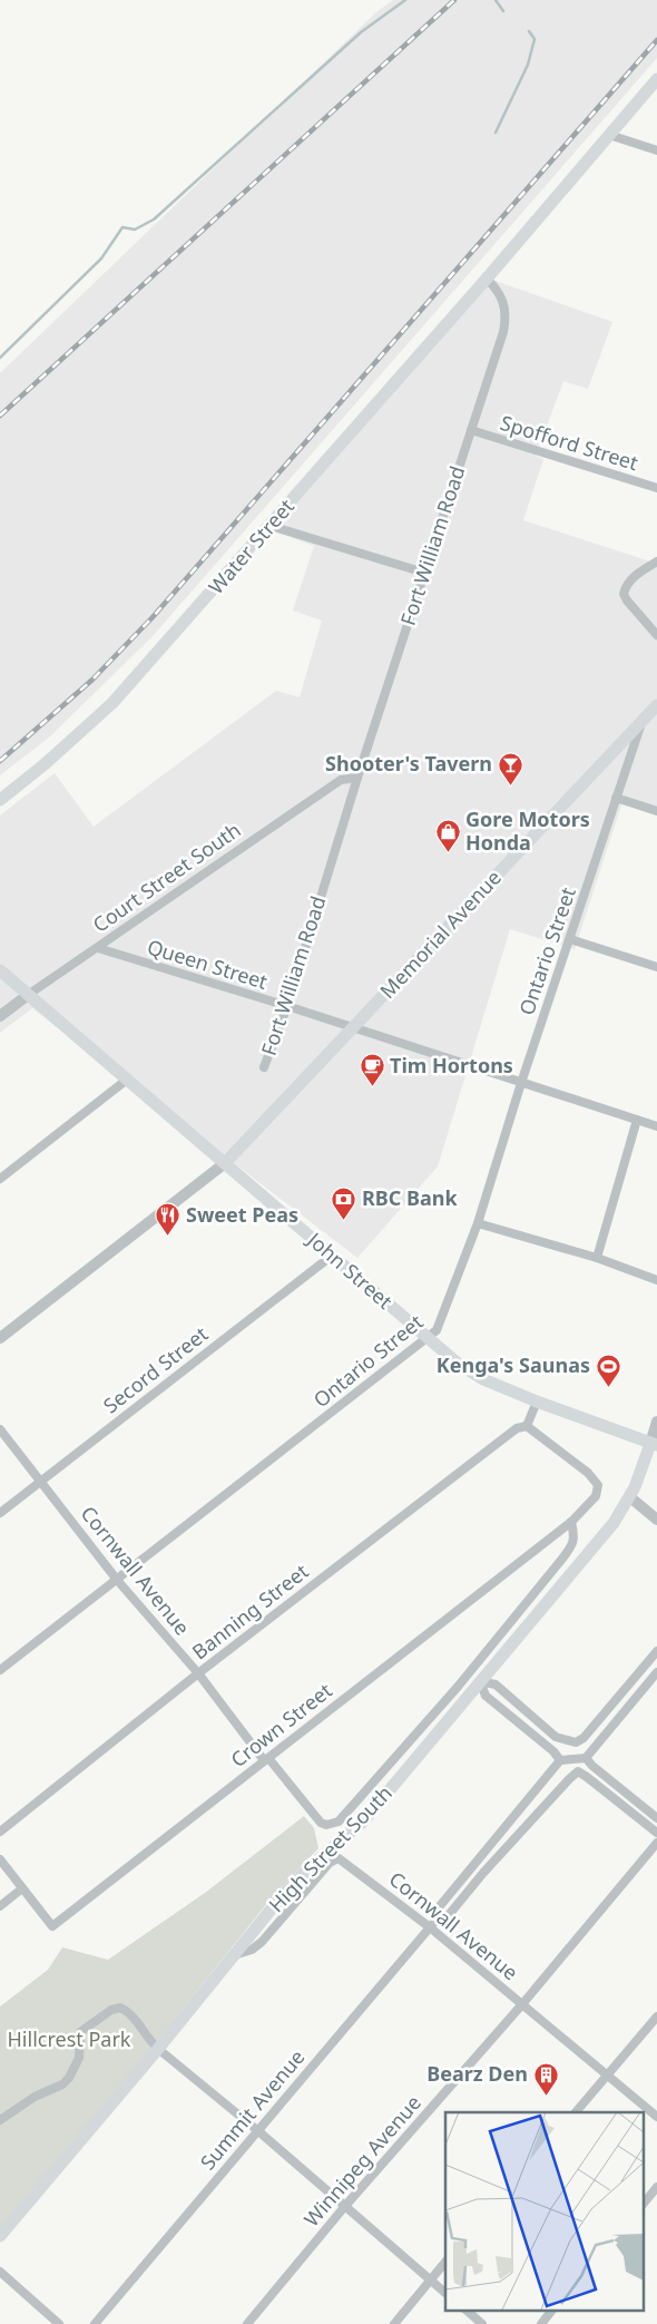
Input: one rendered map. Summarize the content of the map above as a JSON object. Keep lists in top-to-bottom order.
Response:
{
  "streets": {
    "main road": [
      "Water Street",
      "Memorial Avenue",
      "John Street",
      "High Street South"
    ],
    "street": [
      "Spofford Street",
      "Fort William Road",
      "Court Street South",
      "Ontario Street",
      "Queen Street",
      "Secord Street",
      "Cornwall Avenue",
      "Banning Street",
      "Crown Street",
      "Summit Avenue",
      "Winnipeg Avenue"
    ]
  },
  "crossings": [
    ["Spofford Street", "Fort William Road"],
    ["Fort William Road", "Water Street"],
    ["Fort William Road", "Court Street South"],
    ["Fort William Road", "Queen Street"],
    ["Court Street South", "Queen Street"],
    ["Court Street South", "John Street"],
    ["Memorial Avenue", "Ontario Street"],
    ["Memorial Avenue", "Queen Street"],
    ["Memorial Avenue", "John Street"],
    ["Ontario Street", "Queen Street"],
    ["Ontario Street", "John Street"],
    ["Ontario Street", "Cornwall Avenue"],
    ["John Street", "Secord Street"],
    ["John Street", "High Street South"],
    ["Secord Street", "Cornwall Avenue"],
    ["Cornwall Avenue", "Banning Street"],
    ["Cornwall Avenue", "Crown Street"],
    ["Cornwall Avenue", "High Street South"],
    ["Cornwall Avenue", "Summit Avenue"],
    ["Cornwall Avenue", "Winnipeg Avenue"]
  ],
  "parks": ["Hillcrest Park"],
  "places": {
    "bar": ["Shooter's Tavern"],
    "shop": ["Gore Motors Honda"],
    "cafe": ["Tim Hortons"],
    "bank": ["RBC Bank"],
    "restaurant": ["Sweet Peas"],
    "sports": ["Kenga's Saunas"],
    "building": ["Bearz Den"]
  }
}
